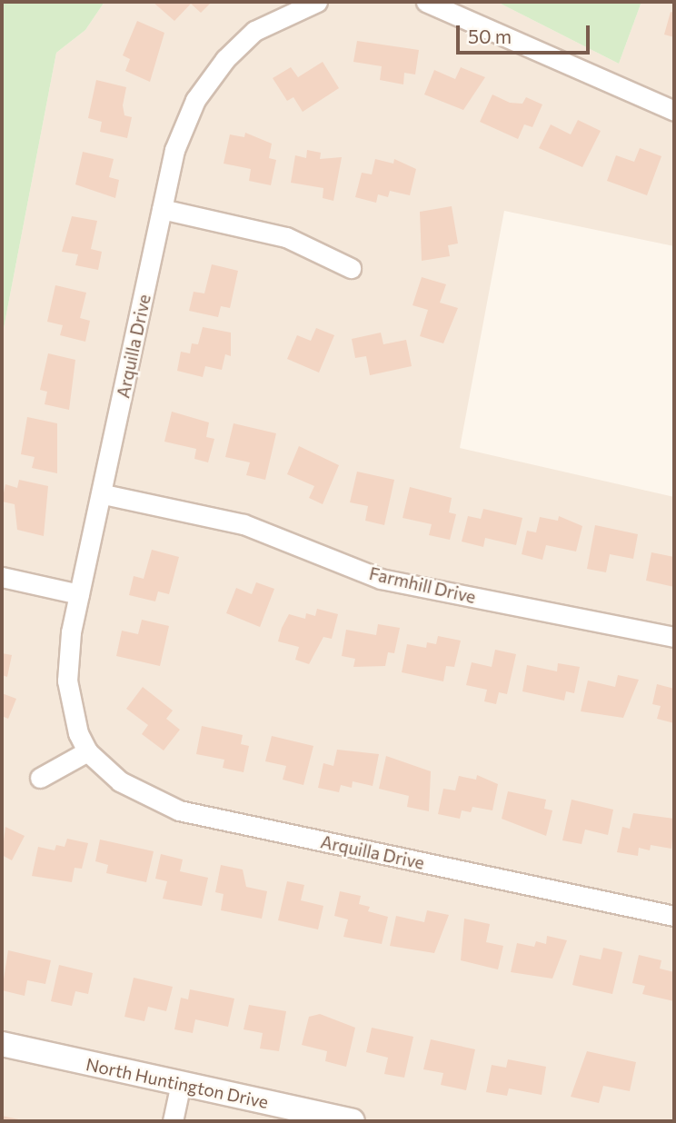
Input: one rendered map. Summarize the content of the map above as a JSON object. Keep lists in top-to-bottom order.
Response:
{
  "streets": {
    "street": ["Arquilla Drive", "Farmhill Drive", "North Huntington Drive"]
  },
  "crossings": [
    ["Arquilla Drive", "Farmhill Drive"]
  ],
  "scale_bar": "50 m"
}
